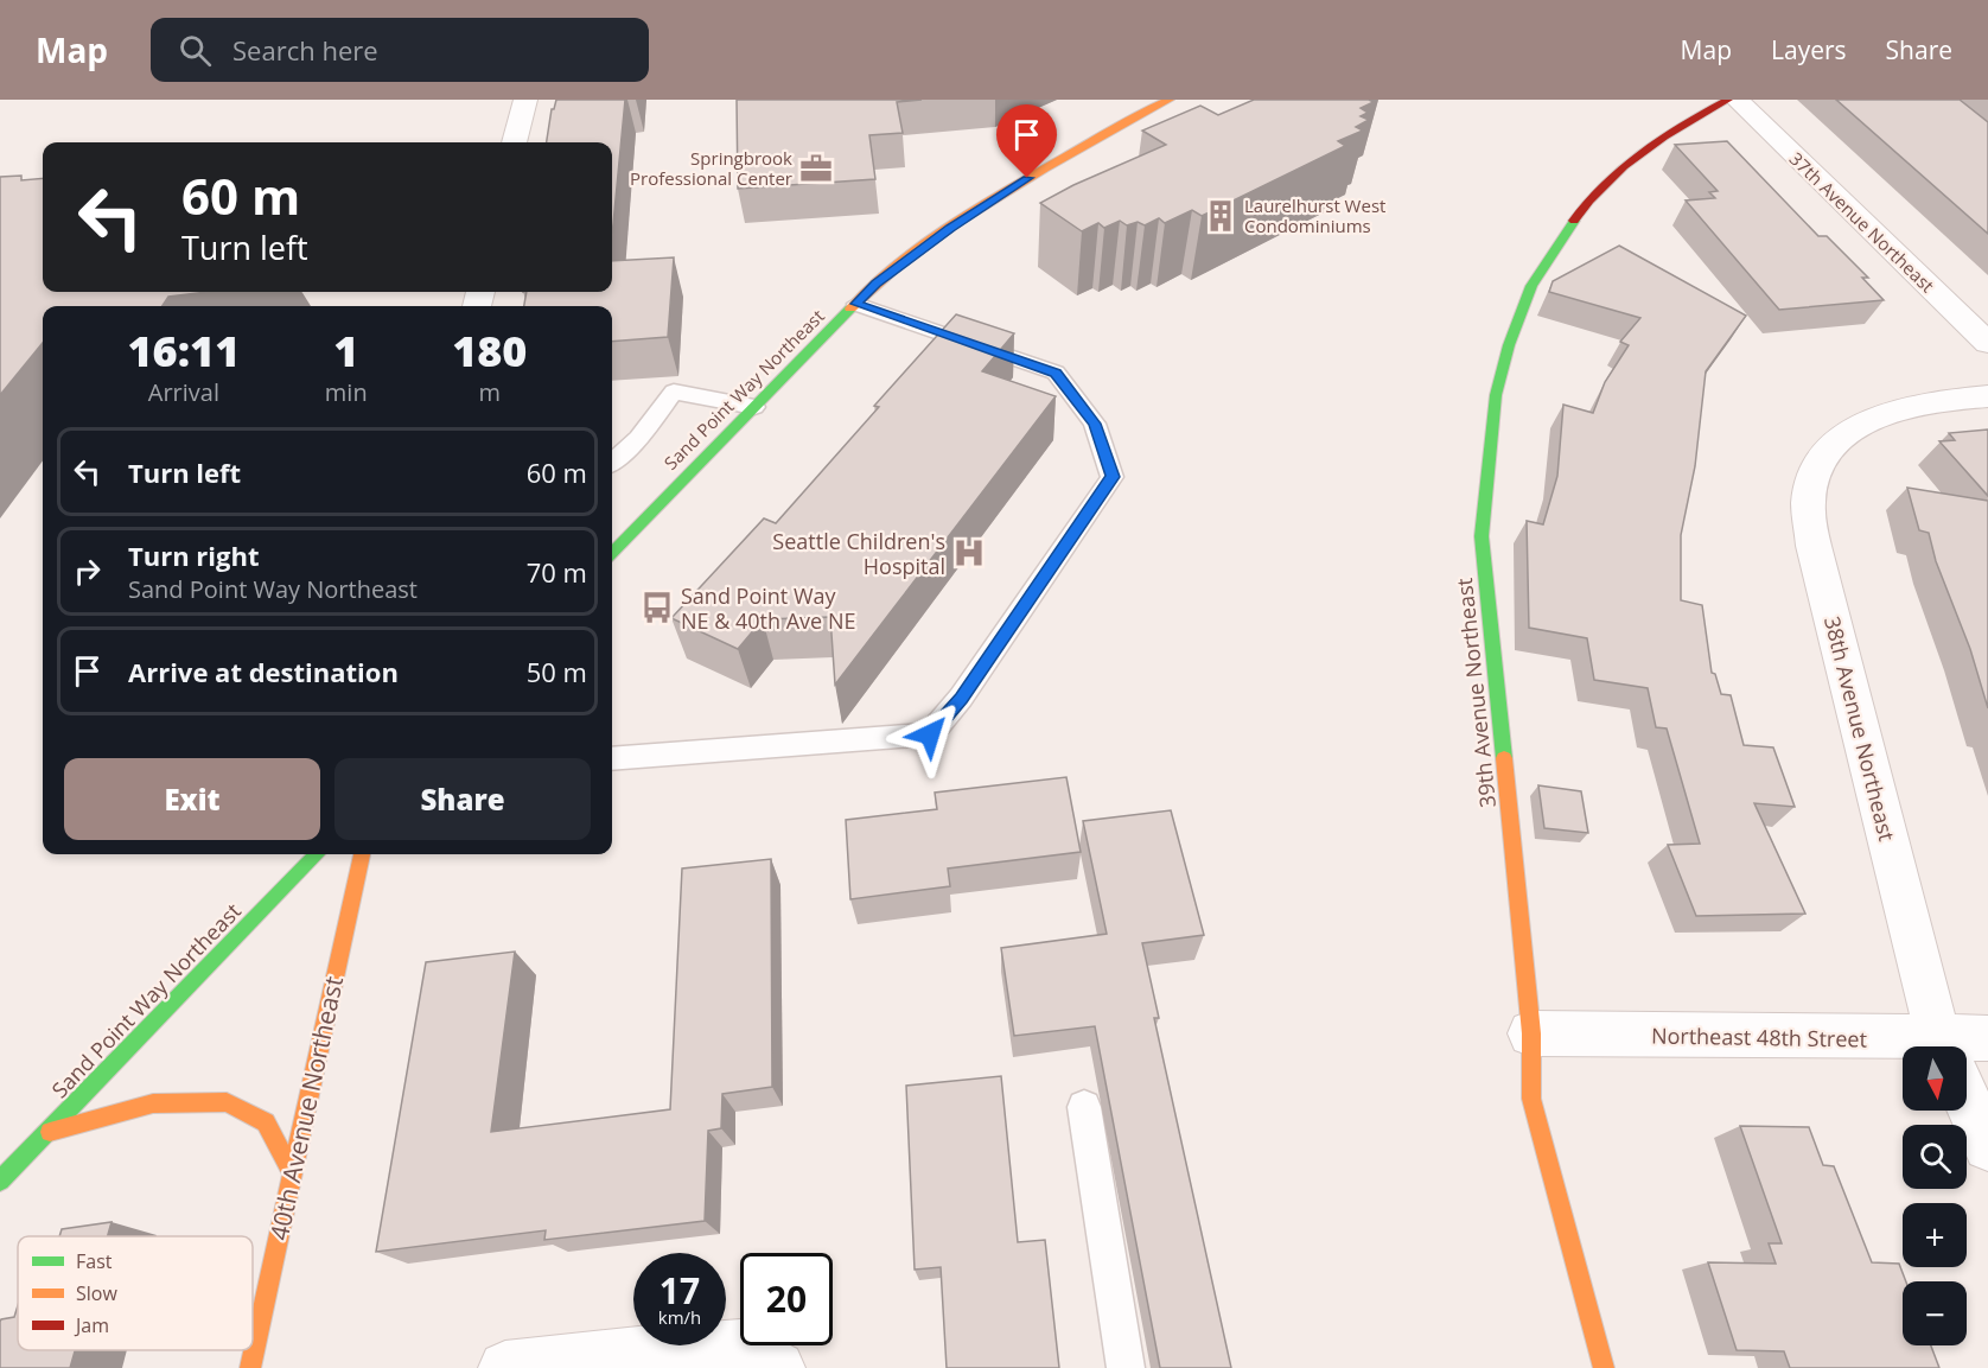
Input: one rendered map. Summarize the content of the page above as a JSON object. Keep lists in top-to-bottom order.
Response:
{
  "streets": {
    "street": [
      "37th Avenue Northeast",
      "Sand Point Way Northeast",
      "39th Avenue Northeast",
      "38th Avenue Northeast",
      "Northeast 48th Street",
      "40th Avenue Northeast"
    ]
  },
  "crossings": [
    ["39th Avenue Northeast", "Northeast 48th Street"]
  ],
  "places": {
    "office": ["Springbrook Professional Center"],
    "building": ["Laurelhurst West Condominiums"],
    "hospital": ["Seattle Children's Hospital"],
    "bus stop": ["Sand Point Way NE & 40th Ave NE"]
  },
  "legend": ["Fast", "Slow", "Jam"],
  "north": "bottom",
  "page": {
    "header": "Map",
    "search": "Search here",
    "nav": ["Map", "Layers", "Share"],
    "turn": ["60 m", "Turn left"],
    "eta": [
      "16:11",
      "Arrival",
      "1",
      "min",
      "180",
      "m"
    ],
    "list": [
      {
        "name": "Turn left",
        "value": "60 m"
      },
      {
        "name": "Turn right",
        "note": "Sand Point Way Northeast",
        "value": "70 m"
      },
      {
        "name": "Arrive at destination",
        "value": "50 m"
      }
    ],
    "buttons": ["Exit", "Share"],
    "map_buttons": ["+", "−"],
    "speed": "17 km/h",
    "limit": "20"
  }
}
